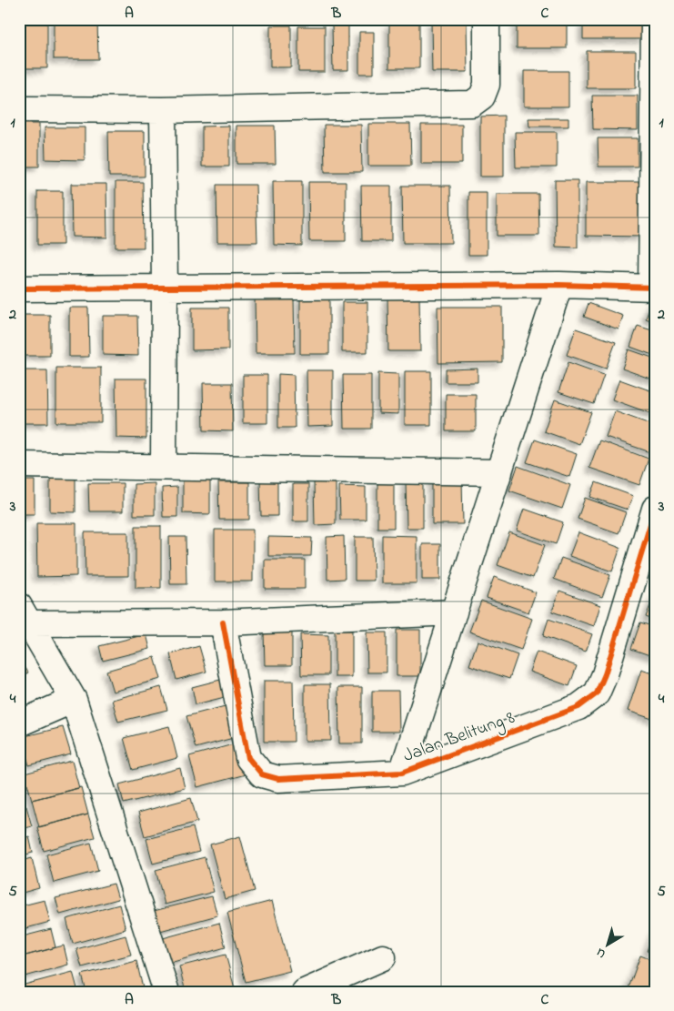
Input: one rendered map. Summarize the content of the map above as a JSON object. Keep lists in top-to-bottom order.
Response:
{
  "streets": {
    "street": ["Jalan Belitung 8"]
  },
  "north": "bottom left",
  "grid": {
    "columns": ["A", "B", "C"],
    "rows": [
      "1",
      "2",
      "3",
      "4",
      "5"
    ]
  }
}
